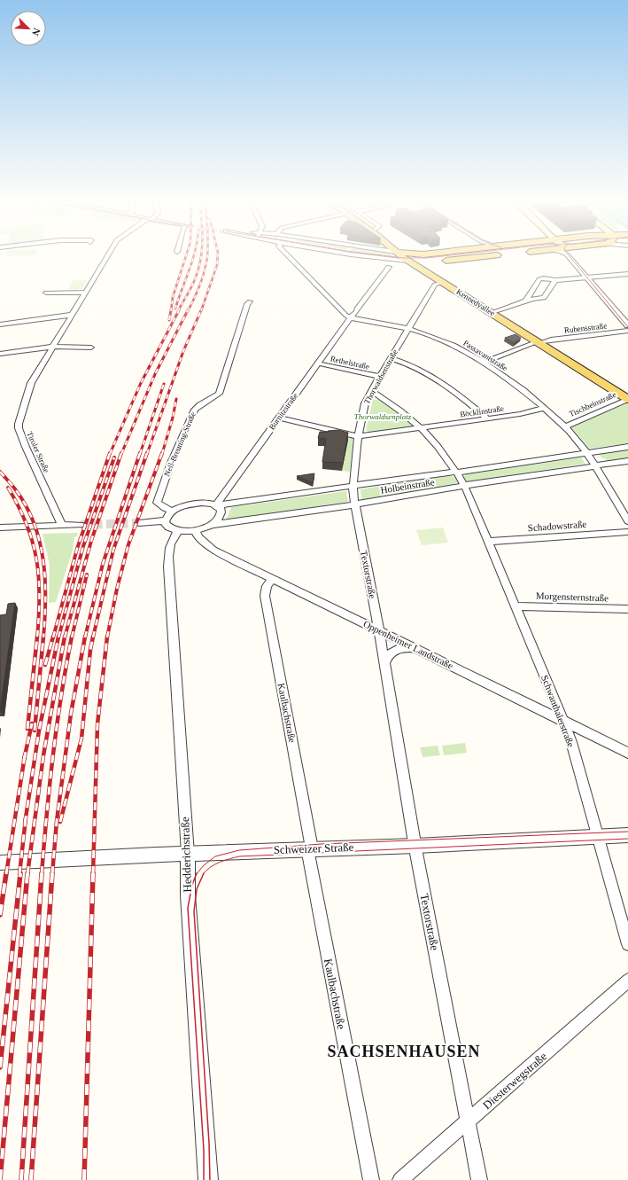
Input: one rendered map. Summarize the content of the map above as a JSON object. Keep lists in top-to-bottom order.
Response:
{
  "streets": {
    "main road": ["Kennedyallee"],
    "street": [
      "Rubensstraße",
      "Passavantstraße",
      "Rethelstraße",
      "Thorwaldsenstraße",
      "Tischbeinstraße",
      "Burnitzstraße",
      "Böcklinstraße",
      "Nell-Breuning-Straße",
      "Tiroler Straße",
      "Holbeinstraße",
      "Schadowstraße",
      "Textorstraße",
      "Morgensternstraße",
      "Oppenheimer Landstraße",
      "Schwanthalerstraße",
      "Kaulbachstraße",
      "Schweizer Straße",
      "Hedderichstraße",
      "Diesterwegstraße"
    ]
  },
  "crossings": [
    ["Kennedyallee", "Rubensstraße"],
    ["Kennedyallee", "Thorwaldsenstraße"],
    ["Kennedyallee", "Tischbeinstraße"],
    ["Rubensstraße", "Passavantstraße"],
    ["Passavantstraße", "Thorwaldsenstraße"],
    ["Passavantstraße", "Tischbeinstraße"],
    ["Passavantstraße", "Burnitzstraße"],
    ["Passavantstraße", "Böcklinstraße"],
    ["Passavantstraße", "Holbeinstraße"],
    ["Rethelstraße", "Thorwaldsenstraße"],
    ["Rethelstraße", "Burnitzstraße"],
    ["Thorwaldsenstraße", "Holbeinstraße"],
    ["Thorwaldsenstraße", "Textorstraße"],
    ["Burnitzstraße", "Holbeinstraße"],
    ["Böcklinstraße", "Schwanthalerstraße"],
    ["Nell-Breuning-Straße", "Holbeinstraße"],
    ["Holbeinstraße", "Textorstraße"],
    ["Holbeinstraße", "Oppenheimer Landstraße"],
    ["Holbeinstraße", "Schwanthalerstraße"],
    ["Holbeinstraße", "Hedderichstraße"],
    ["Schadowstraße", "Schwanthalerstraße"],
    ["Textorstraße", "Oppenheimer Landstraße"],
    ["Textorstraße", "Schweizer Straße"],
    ["Textorstraße", "Diesterwegstraße"],
    ["Morgensternstraße", "Schwanthalerstraße"],
    ["Oppenheimer Landstraße", "Schwanthalerstraße"],
    ["Oppenheimer Landstraße", "Kaulbachstraße"],
    ["Schwanthalerstraße", "Schweizer Straße"],
    ["Kaulbachstraße", "Schweizer Straße"],
    ["Schweizer Straße", "Hedderichstraße"]
  ],
  "districts": ["SACHSENHAUSEN"],
  "parks": ["Thorwaldsenplatz"],
  "north": "bottom right"
}
